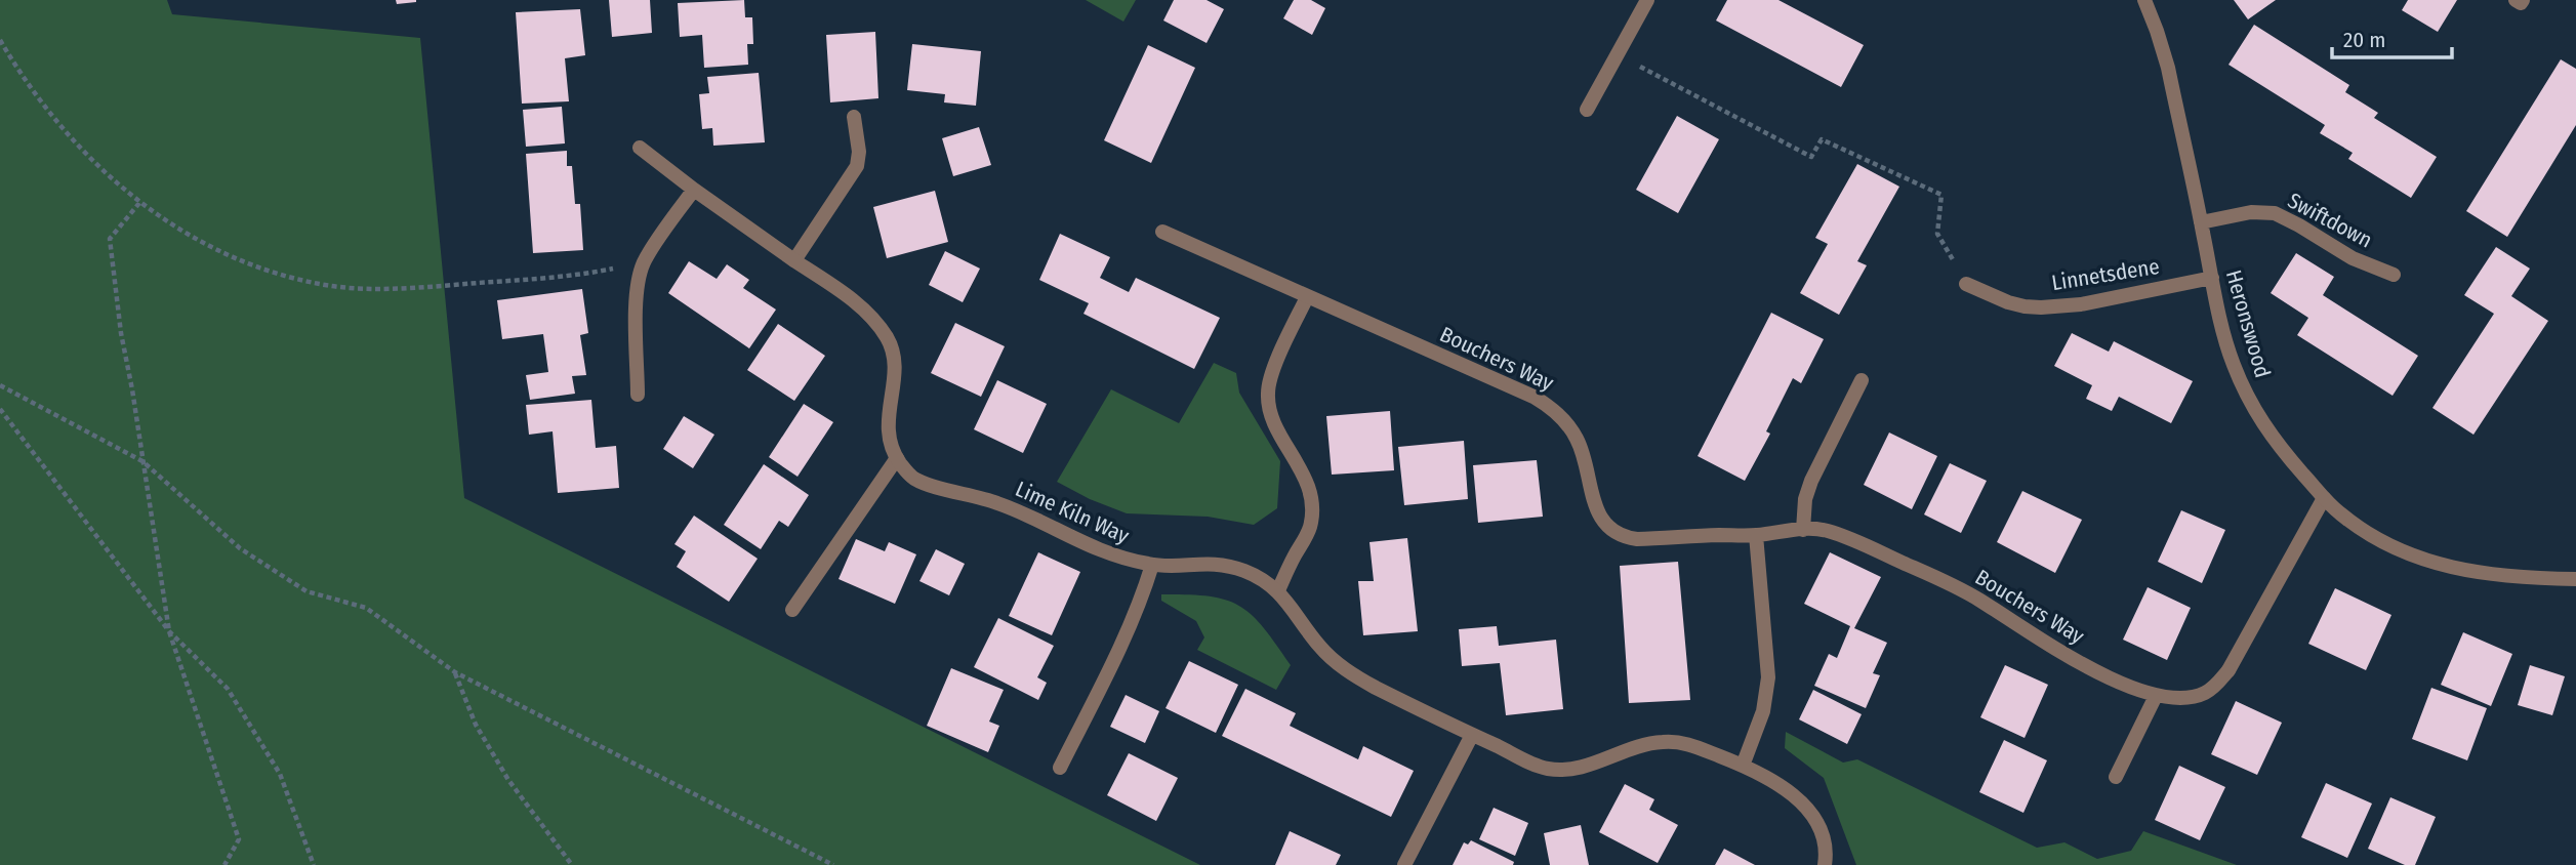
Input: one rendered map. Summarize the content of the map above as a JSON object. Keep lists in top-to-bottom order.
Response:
{
  "streets": {
    "street": [
      "Swiftdown",
      "Linnetsdene",
      "Heronswood",
      "Bouchers Way",
      "Lime Kiln Way"
    ]
  },
  "crossings": [
    ["Swiftdown", "Heronswood"],
    ["Linnetsdene", "Heronswood"],
    ["Heronswood", "Bouchers Way"]
  ],
  "scale_bar": "20 m"
}
